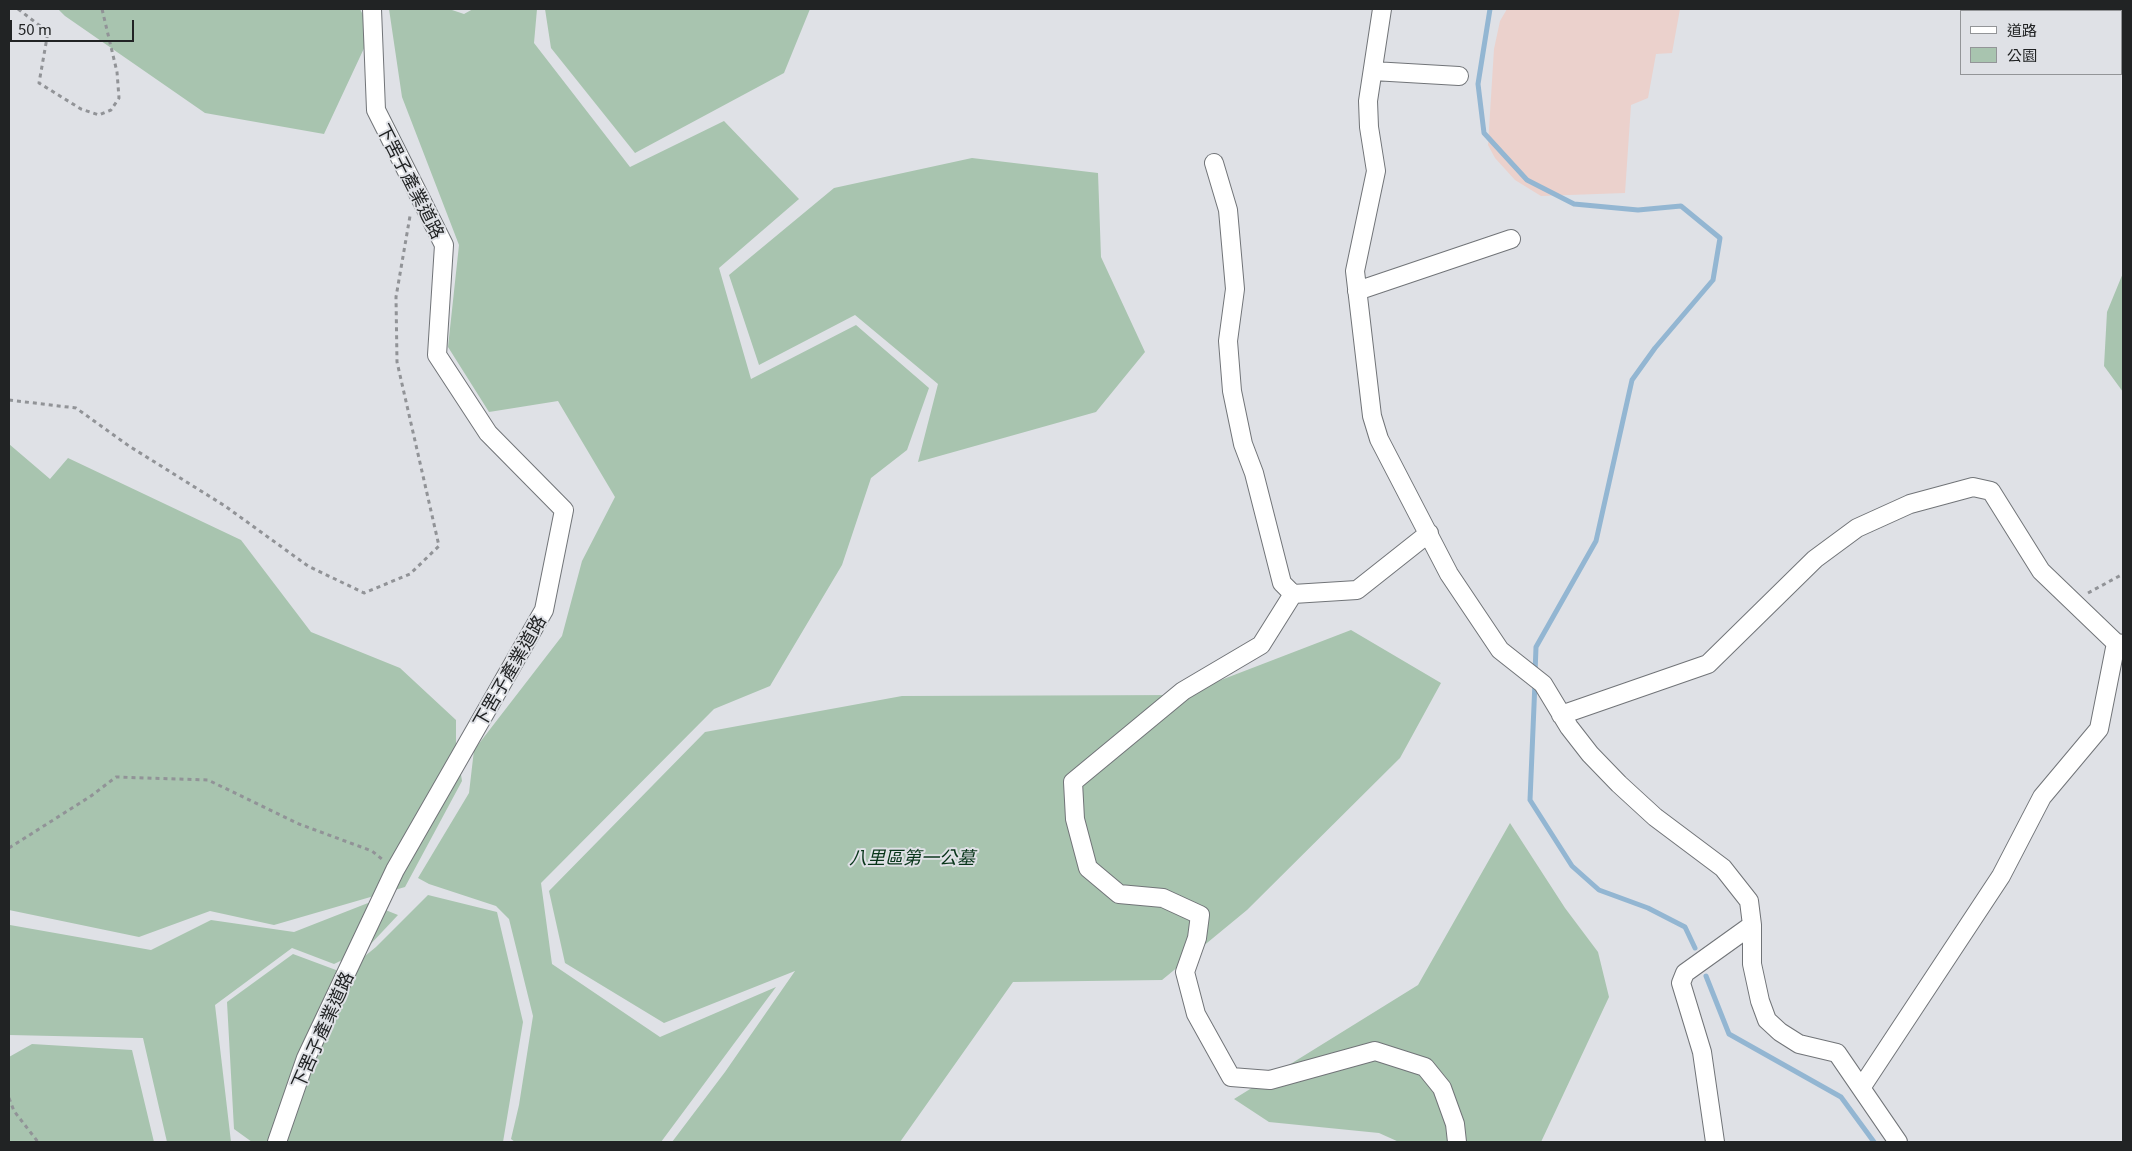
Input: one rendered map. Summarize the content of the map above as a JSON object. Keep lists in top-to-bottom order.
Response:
{
  "streets": {
    "street": ["下罟子產業道路"]
  },
  "parks": ["八里區第一公墓"],
  "legend": ["道路", "公園"],
  "scale_bar": "50 m"
}
